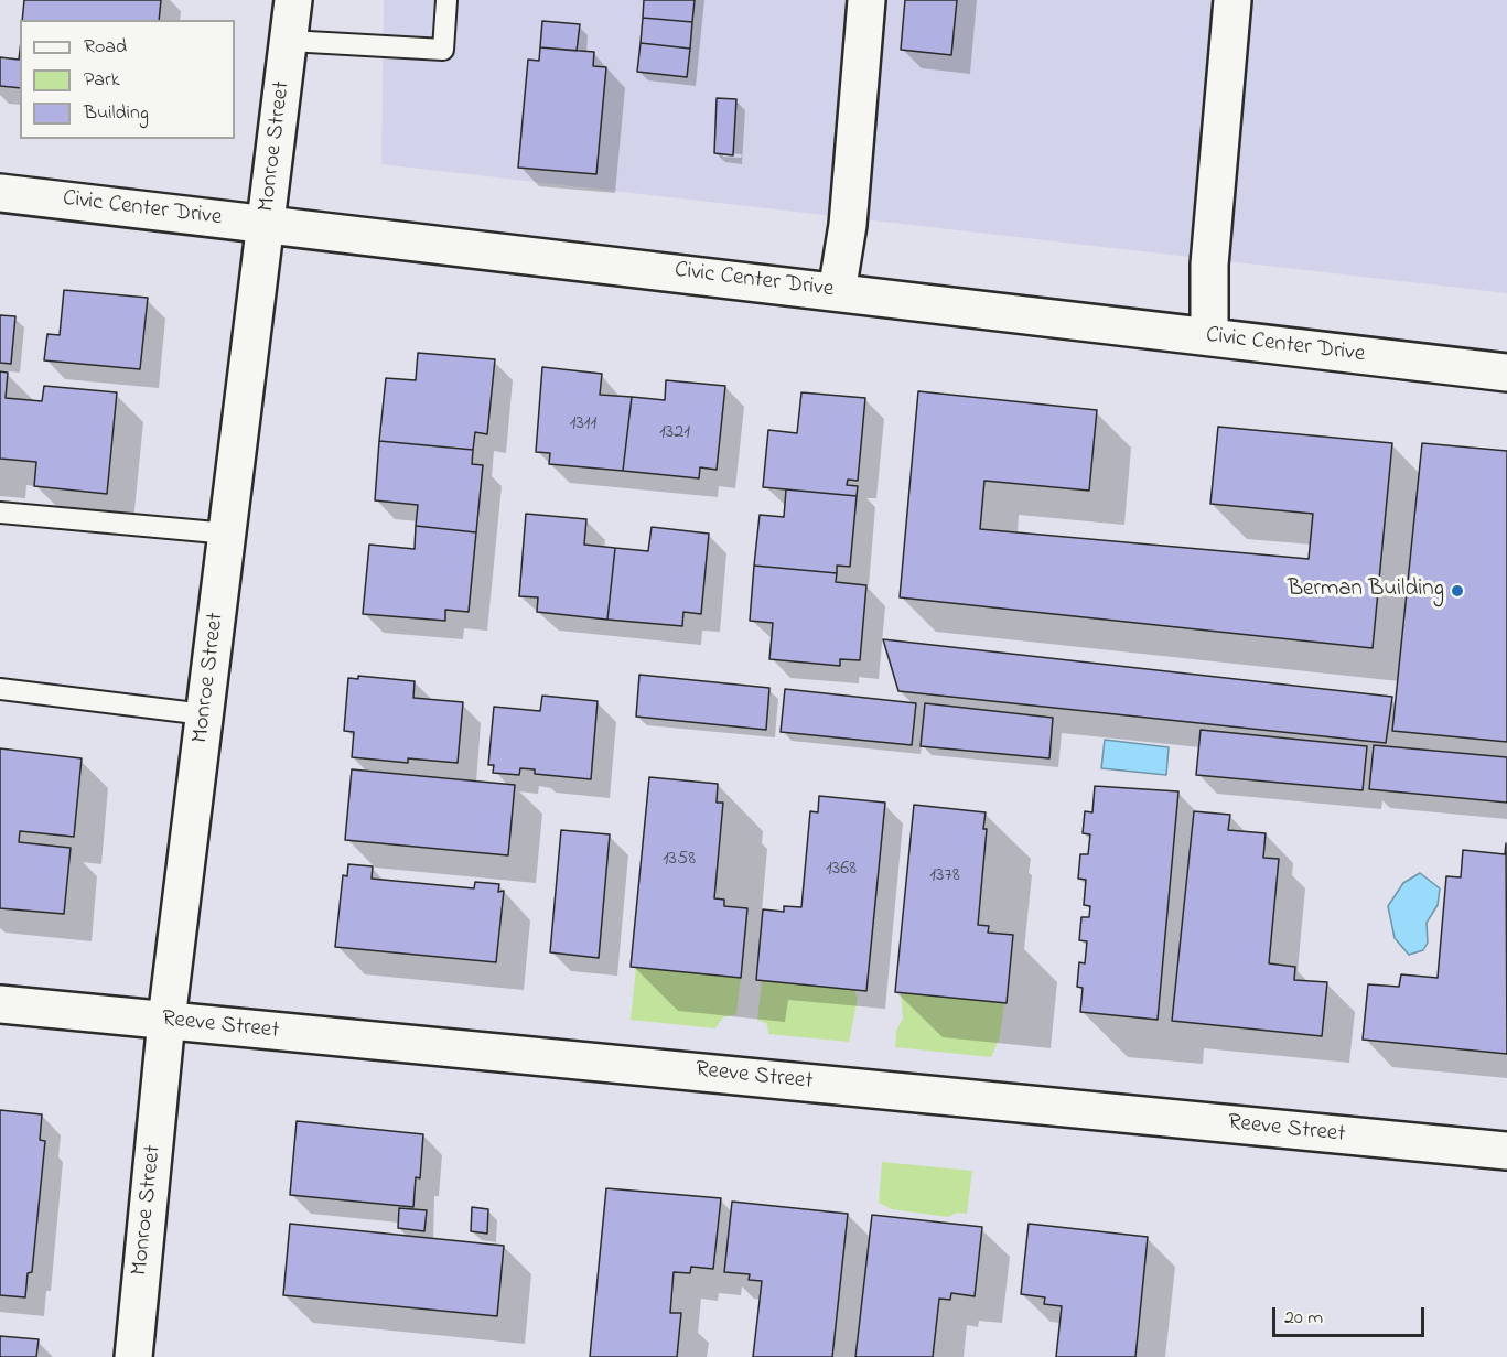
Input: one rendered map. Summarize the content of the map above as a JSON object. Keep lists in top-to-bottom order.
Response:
{
  "streets": {
    "street": ["Monroe Street", "Civic Center Drive", "Reeve Street"]
  },
  "crossings": [
    ["Monroe Street", "Civic Center Drive"],
    ["Monroe Street", "Reeve Street"]
  ],
  "places": ["Berman Building"],
  "house_numbers": [
    "1311",
    "1321",
    "1358",
    "1368",
    "1378"
  ],
  "legend": ["Road", "Park", "Building"],
  "scale_bar": "20 m"
}
